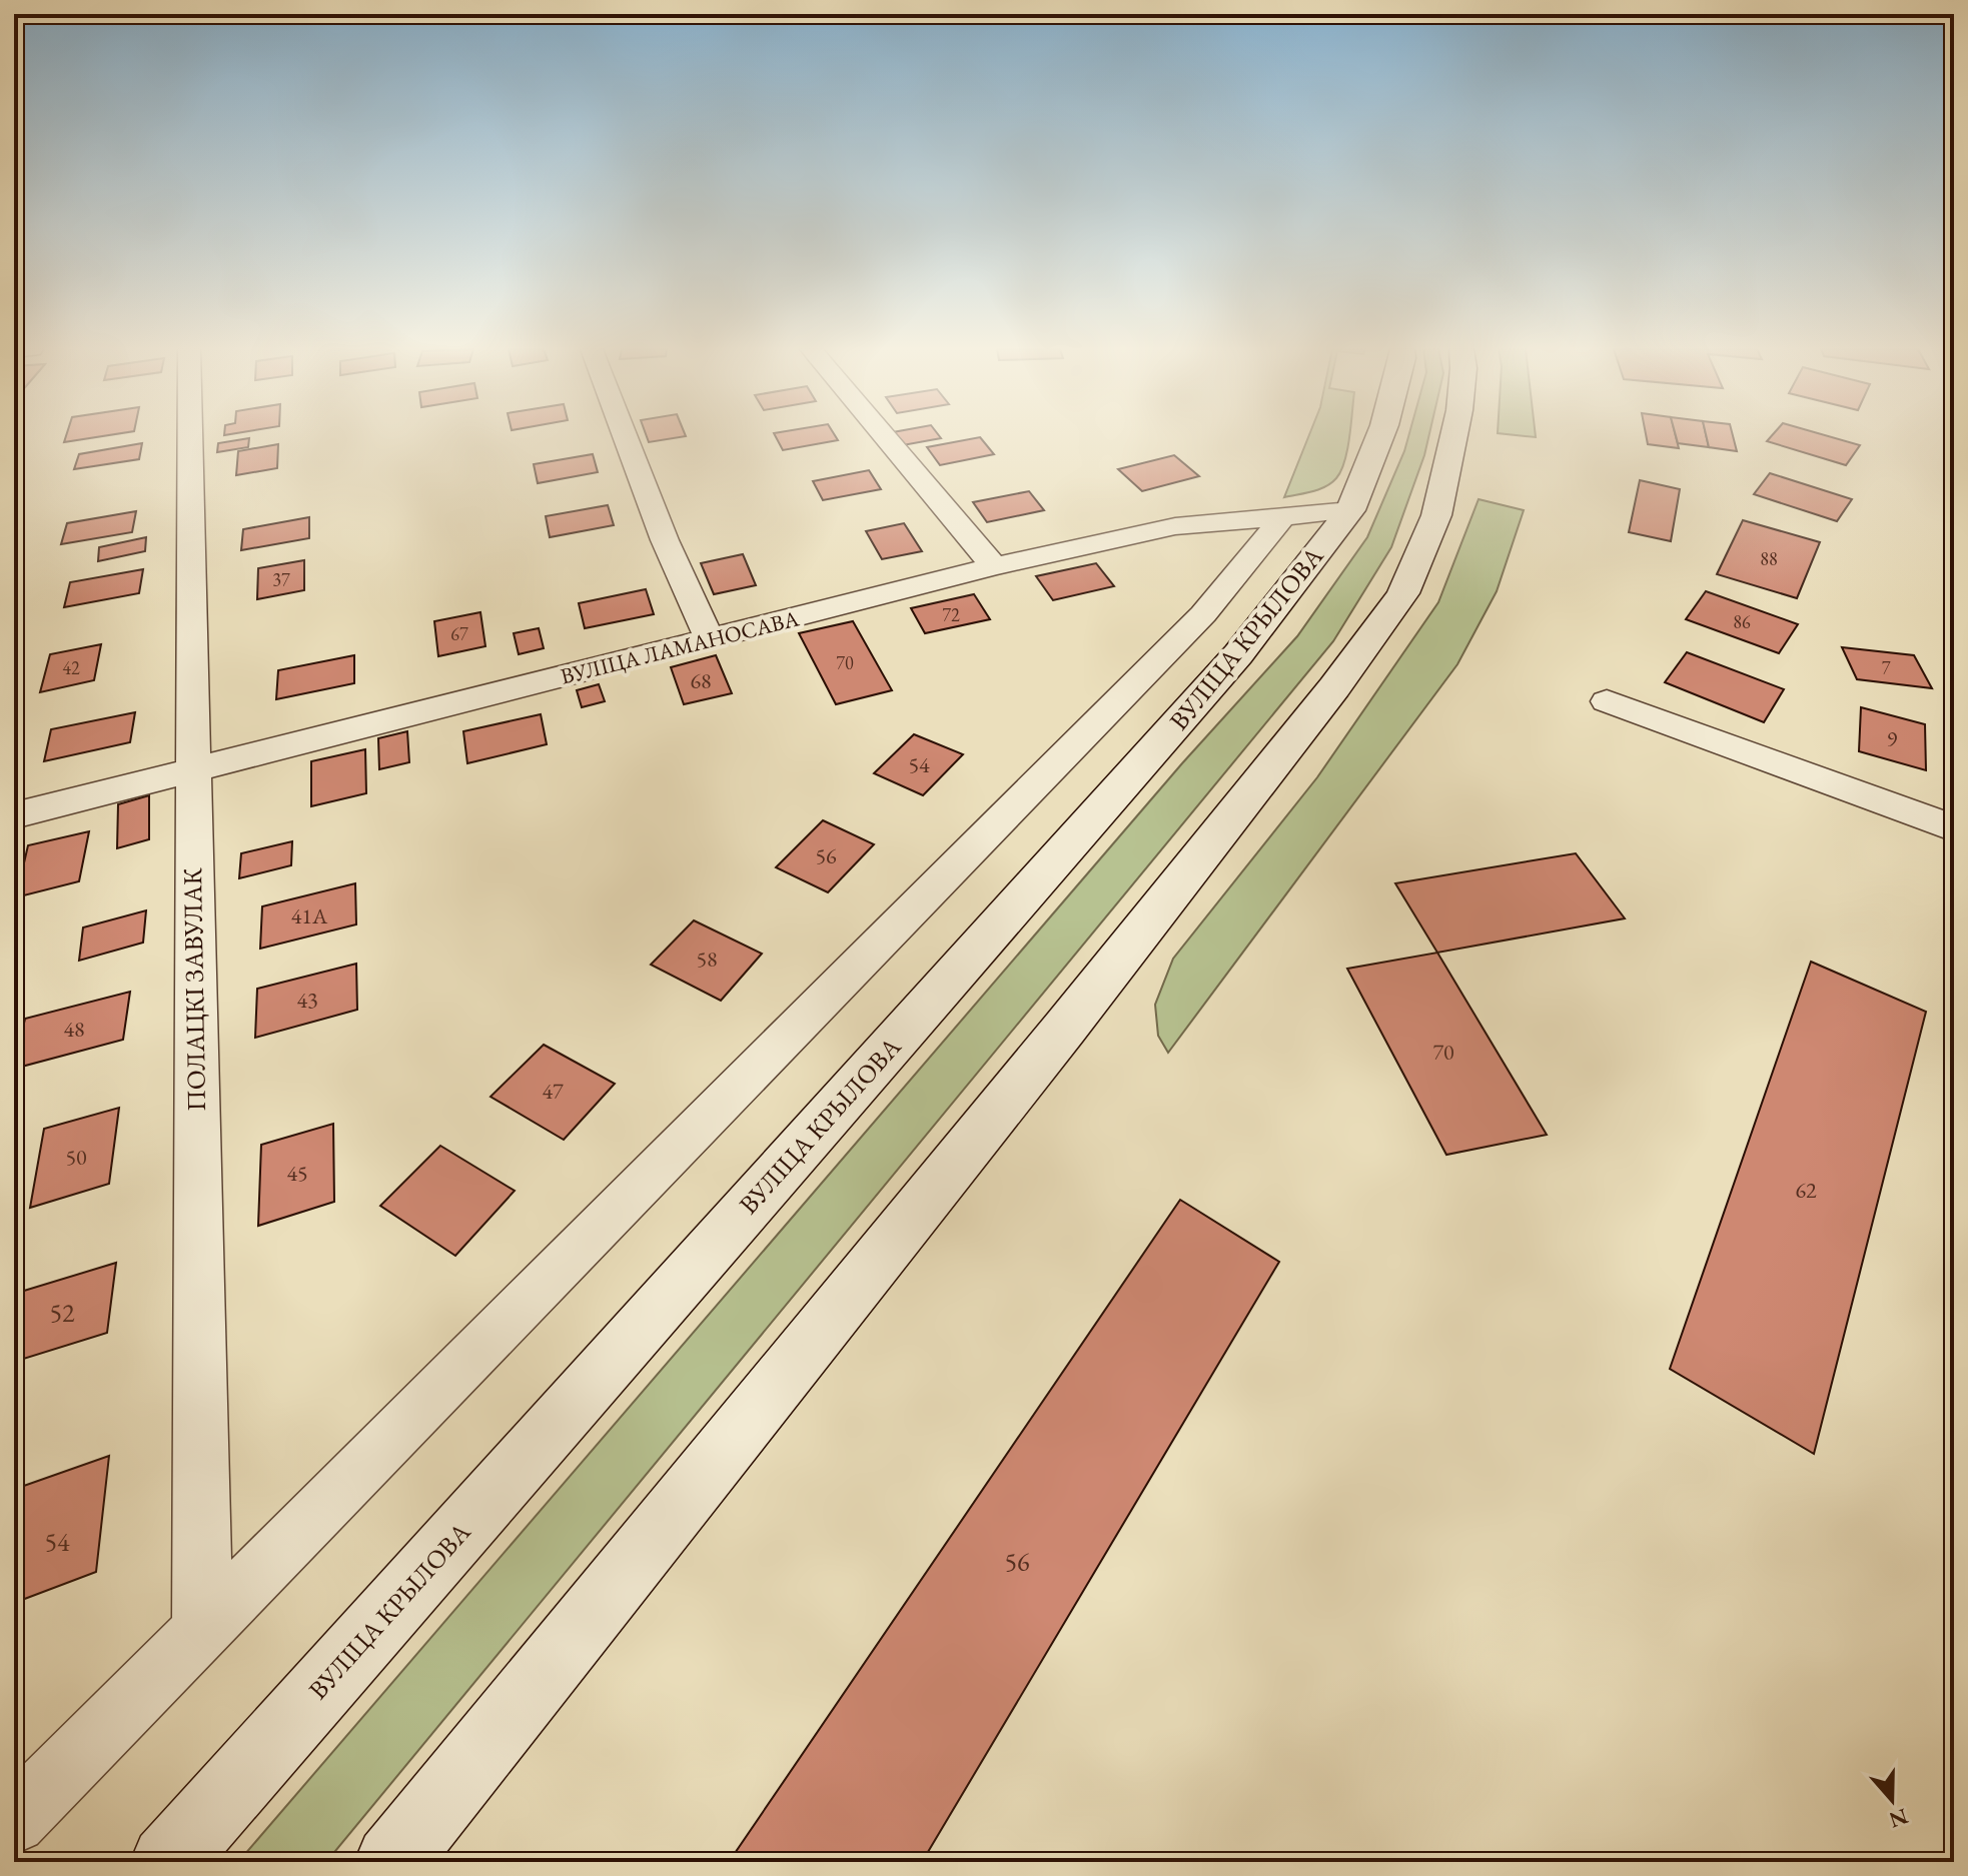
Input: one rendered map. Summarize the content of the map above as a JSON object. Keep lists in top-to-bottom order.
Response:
{
  "streets": {
    "main road": ["ВУЛІЦА КРЫЛОВА"],
    "street": ["ВУЛІЦА ЛАМАНОСАВА", "ПОЛАЦКІ ЗАВУЛАК"]
  },
  "crossings": [
    ["ВУЛІЦА КРЫЛОВА", "ВУЛІЦА ЛАМАНОСАВА"],
    ["ВУЛІЦА ЛАМАНОСАВА", "ПОЛАЦКІ ЗАВУЛАК"]
  ],
  "house_numbers": [
    "88",
    "37",
    "72",
    "86",
    "67",
    "70",
    "42",
    "7",
    "68",
    "9",
    "54",
    "56",
    "41А",
    "58",
    "43",
    "48",
    "70",
    "47",
    "50",
    "45",
    "62",
    "52",
    "54",
    "56"
  ],
  "north": "bottom"
}
